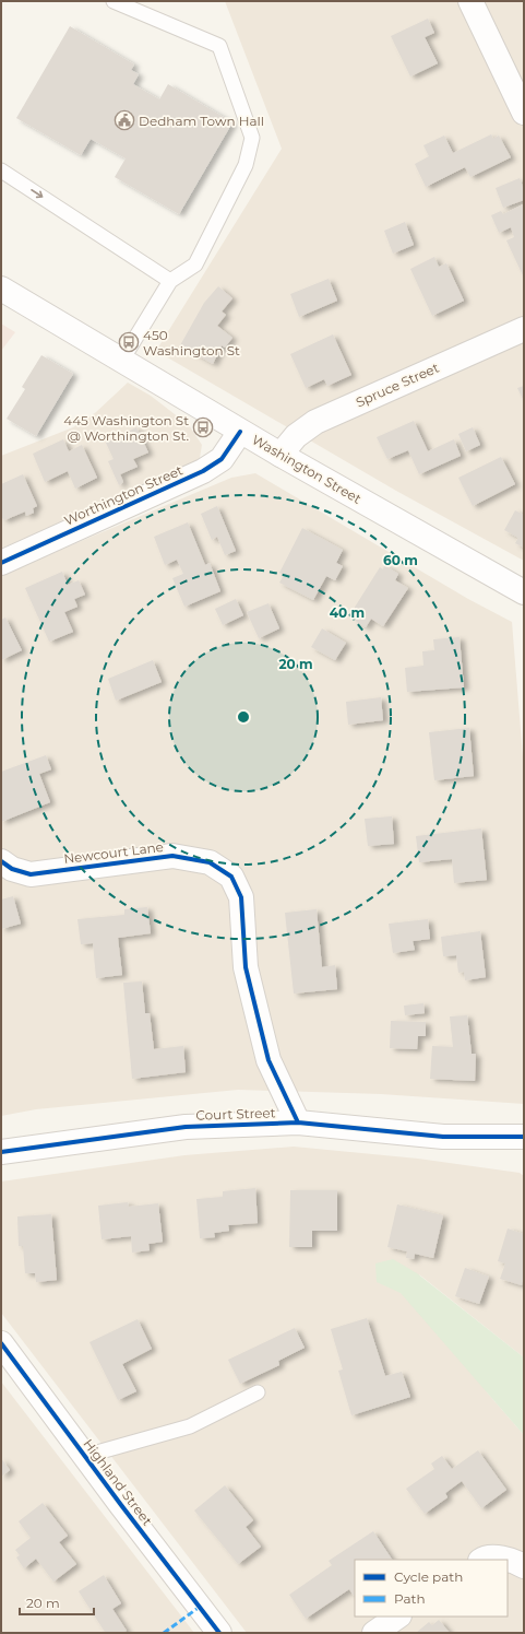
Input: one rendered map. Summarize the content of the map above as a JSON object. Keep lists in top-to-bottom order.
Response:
{
  "streets": {
    "street": [
      "Spruce Street",
      "Washington Street",
      "Worthington Street",
      "Newcourt Lane",
      "Court Street",
      "Highland Street"
    ]
  },
  "crossings": [
    ["Spruce Street", "Washington Street"],
    ["Washington Street", "Worthington Street"],
    ["Newcourt Lane", "Court Street"]
  ],
  "places": {
    "public building": ["Dedham Town Hall"],
    "bus stop": ["450 Washington St", "445 Washington St @ Worthington St."]
  },
  "legend": ["Cycle path", "Path"],
  "scale_bar": "20 m",
  "rings": ["60 m", "40 m", "20 m"]
}
